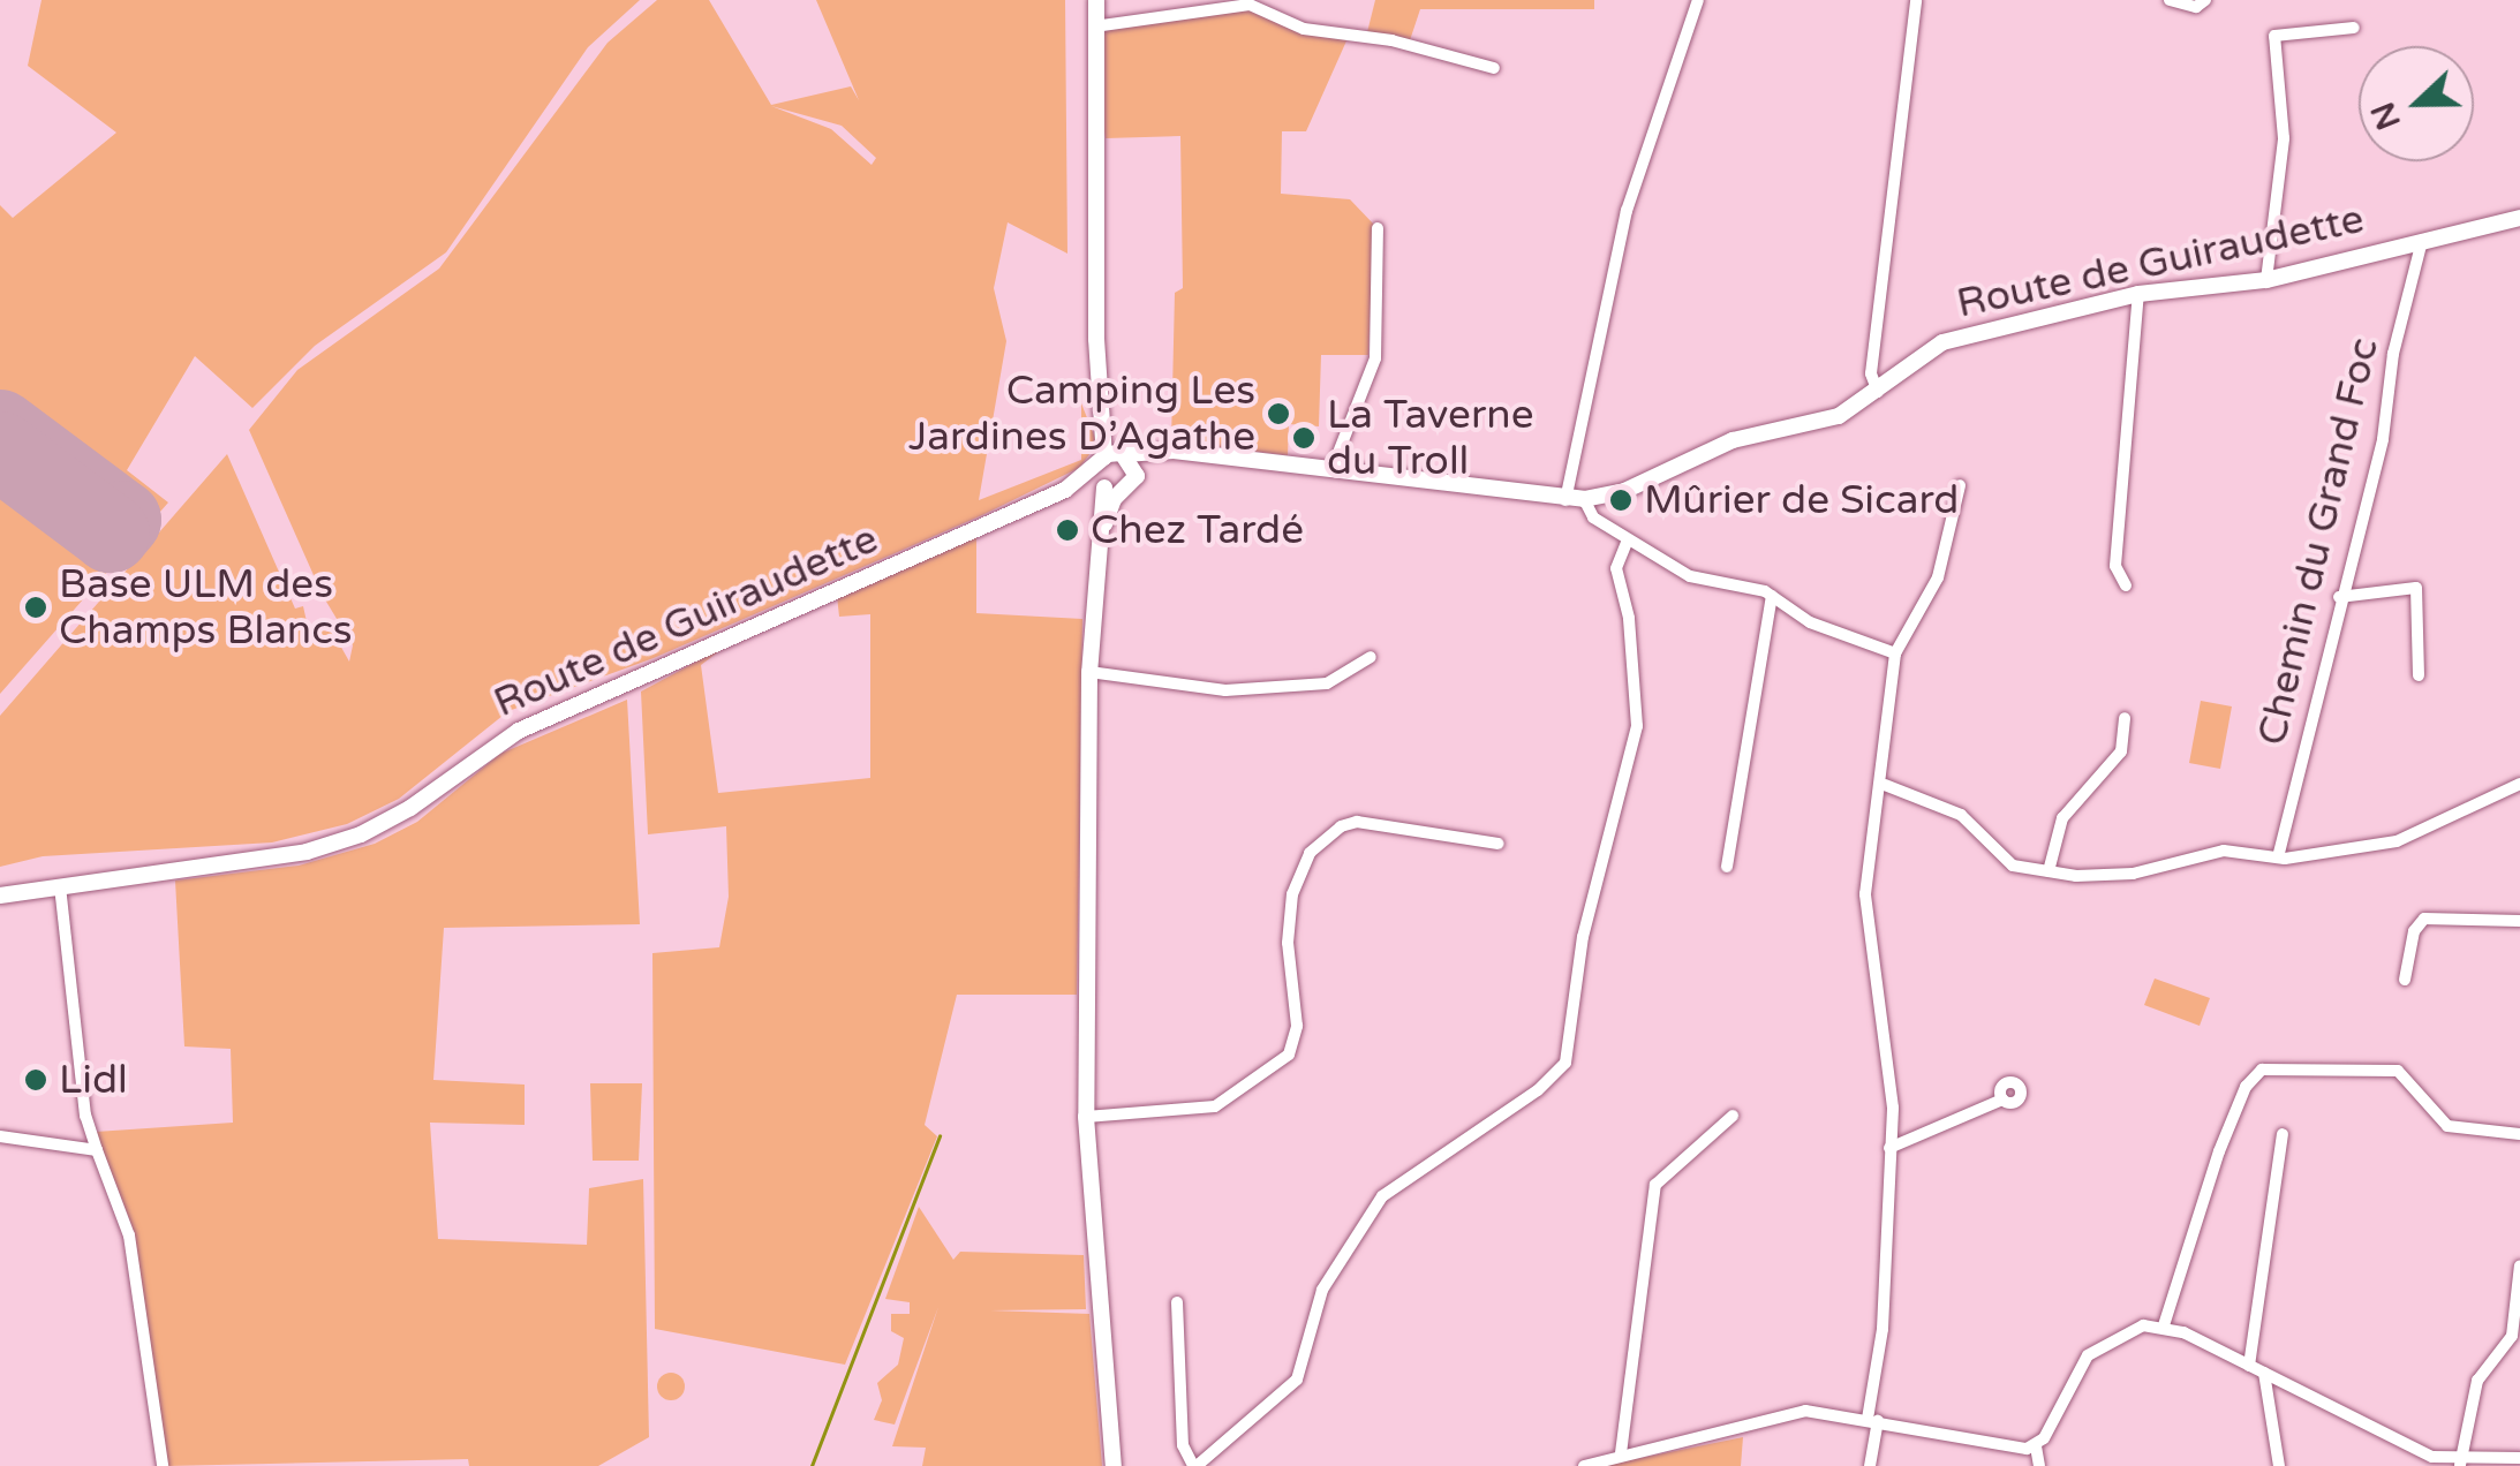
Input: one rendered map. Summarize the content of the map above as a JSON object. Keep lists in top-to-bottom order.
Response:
{
  "streets": {
    "street": ["Route de Guiraudette", "Chemin du Grand Foc"]
  },
  "crossings": [
    ["Route de Guiraudette", "Chemin du Grand Foc"]
  ],
  "places": [
    "Camping Les Jardines D’Agathe",
    "La Taverne du Troll",
    "Mûrier de Sicard",
    "Chez Tardé",
    "Base ULM des Champs Blancs",
    "Lidl"
  ],
  "north": "left"
}
